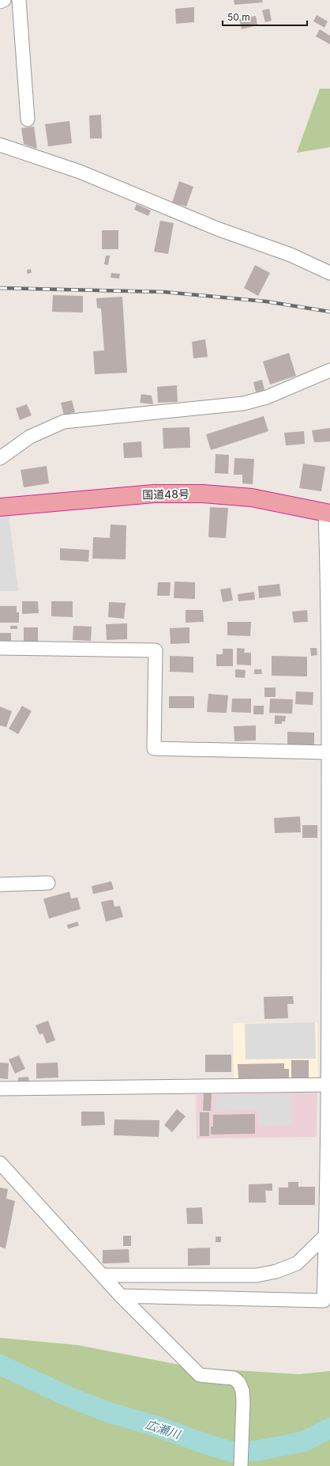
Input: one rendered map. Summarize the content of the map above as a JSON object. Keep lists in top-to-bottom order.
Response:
{
  "streets": {
    "highway": ["国道48号"]
  },
  "water": ["広瀬川"],
  "scale_bar": "50 m"
}
